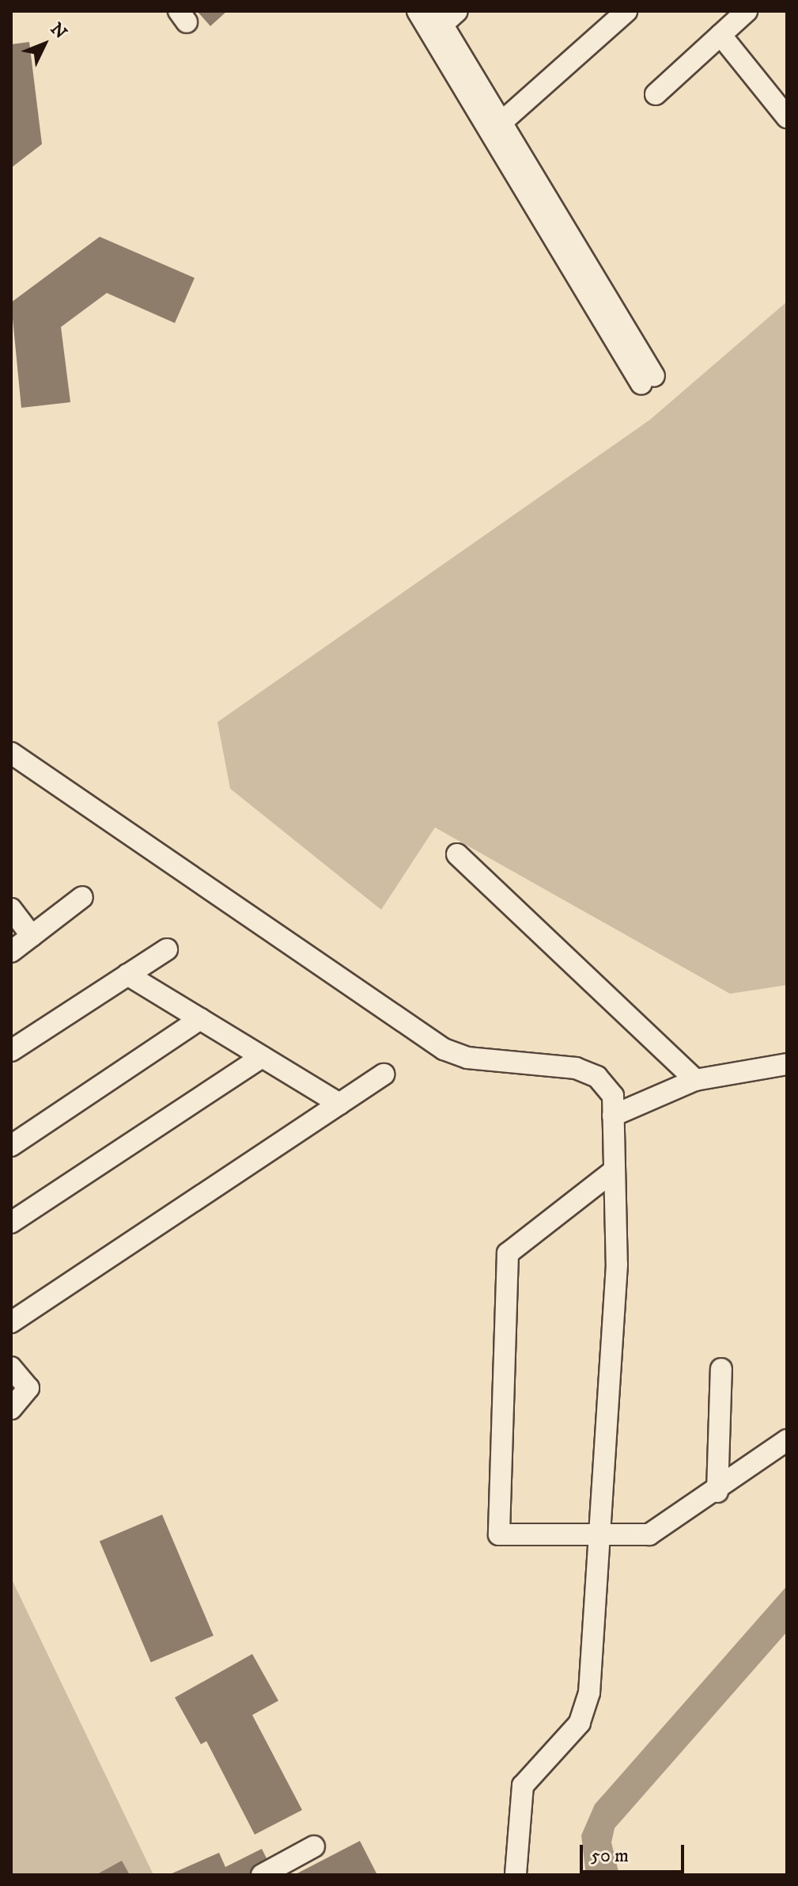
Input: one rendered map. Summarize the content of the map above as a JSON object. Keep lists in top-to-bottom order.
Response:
{
  "scale_bar": "50 m",
  "north": "top right"
}
